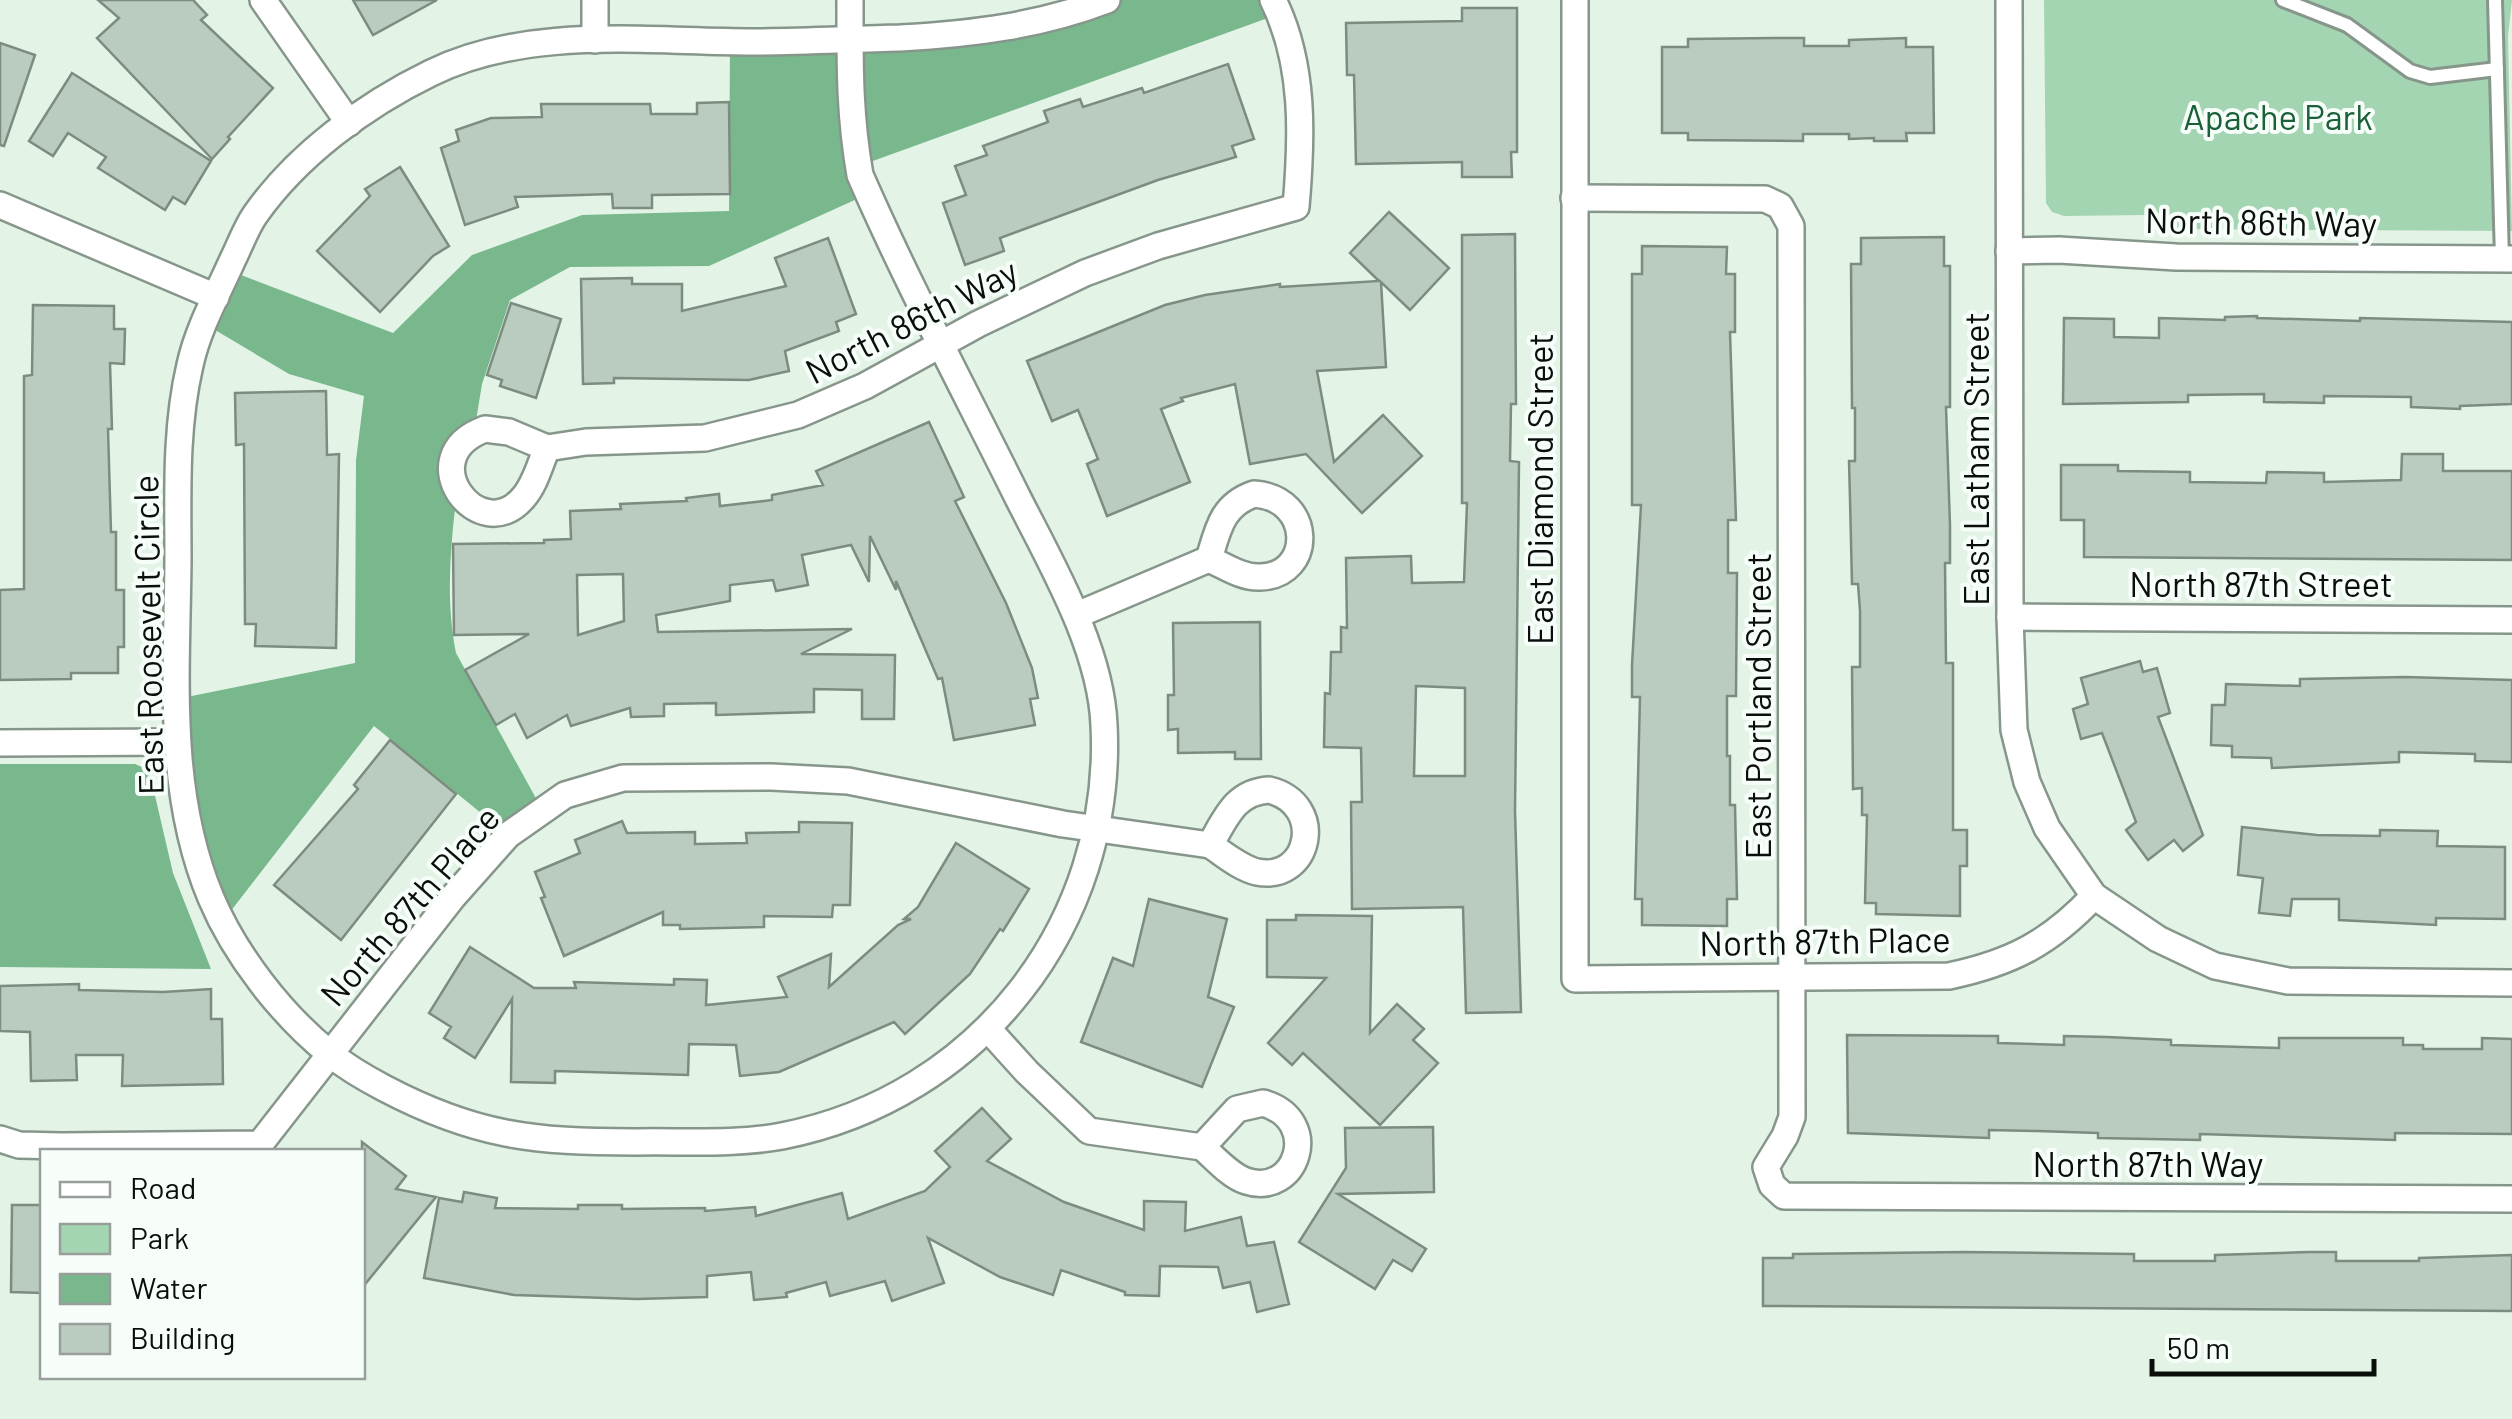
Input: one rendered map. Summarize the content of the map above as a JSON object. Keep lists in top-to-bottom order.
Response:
{
  "streets": {
    "street": [
      "North 86th Way",
      "East Latham Street",
      "East Diamond Street",
      "North 87th Street",
      "East Roosevelt Circle",
      "East Portland Street",
      "North 87th Place",
      "North 87th Way"
    ]
  },
  "crossings": [
    ["North 86th Way", "East Latham Street"],
    ["East Latham Street", "North 87th Street"],
    ["East Latham Street", "North 87th Place"],
    ["East Diamond Street", "East Portland Street"],
    ["East Diamond Street", "North 87th Place"],
    ["East Roosevelt Circle", "North 87th Place"],
    ["East Portland Street", "North 87th Place"],
    ["East Portland Street", "North 87th Way"]
  ],
  "parks": ["Apache Park"],
  "legend": [
    "Road",
    "Park",
    "Water",
    "Building"
  ],
  "scale_bar": "50 m"
}
